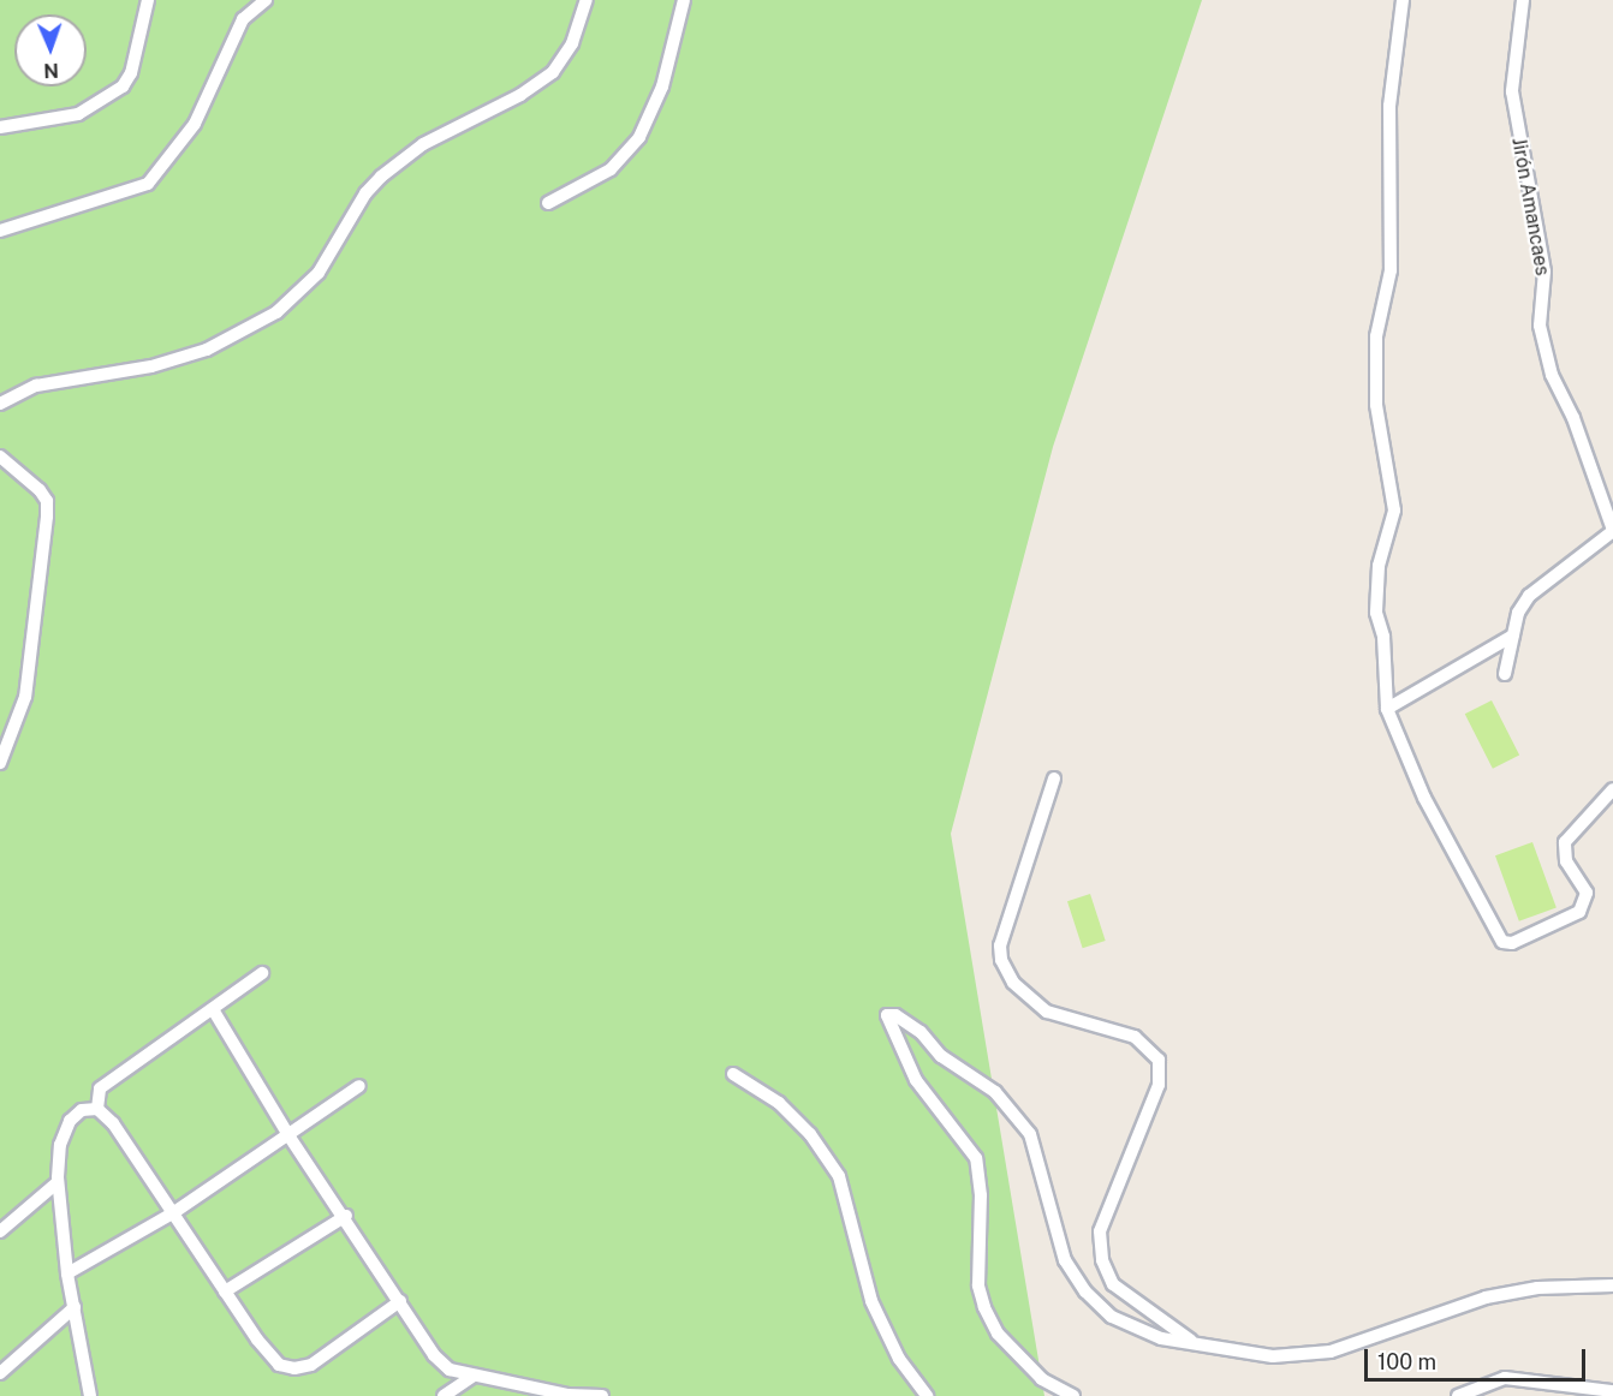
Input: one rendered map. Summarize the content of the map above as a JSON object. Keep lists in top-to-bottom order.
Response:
{
  "streets": {
    "street": ["Jirón Amancaes"]
  },
  "scale_bar": "100 m",
  "north": "bottom"
}
